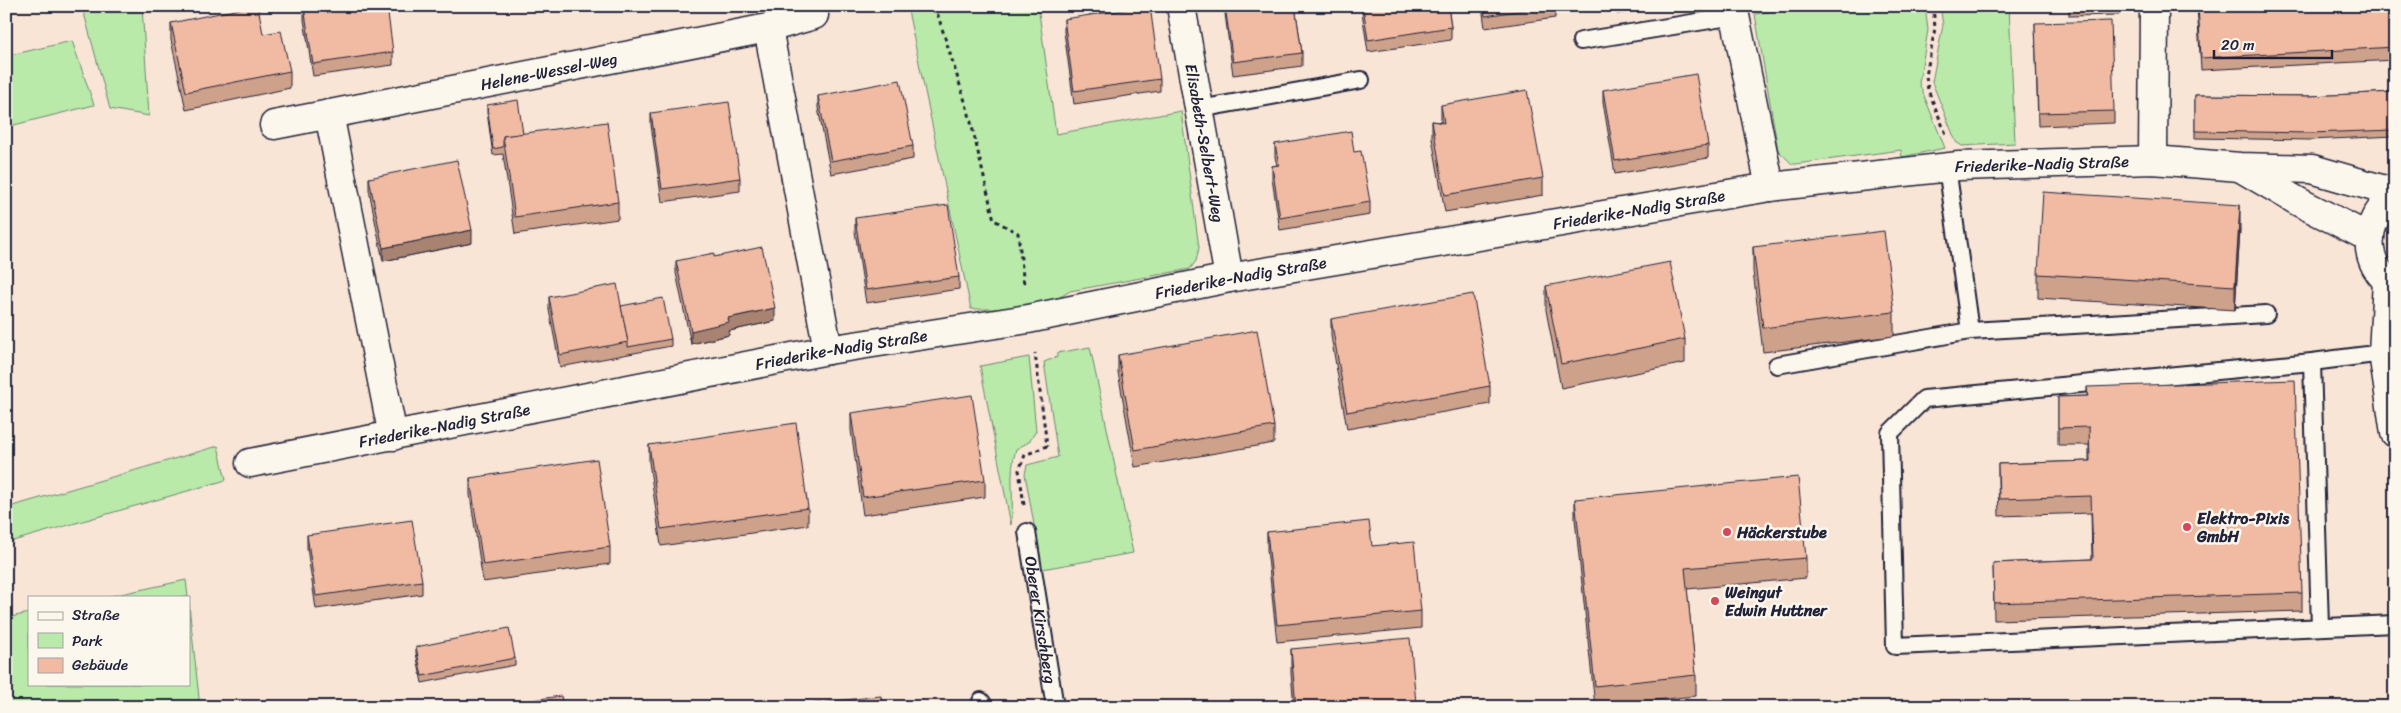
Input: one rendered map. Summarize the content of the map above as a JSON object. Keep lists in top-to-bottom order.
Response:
{
  "streets": {
    "street": ["Helene-Wessel-Weg", "Elisabeth-Selbert-Weg", "Friederike-Nadig Straße"],
    "lane": ["Oberer Kirschberg"]
  },
  "crossings": [
    ["Elisabeth-Selbert-Weg", "Friederike-Nadig Straße"]
  ],
  "places": ["Elektro-Pixis GmbH", "Häckerstube", "Weingut Edwin Huttner"],
  "legend": ["Straße", "Park", "Gebäude"],
  "scale_bar": "20 m"
}
